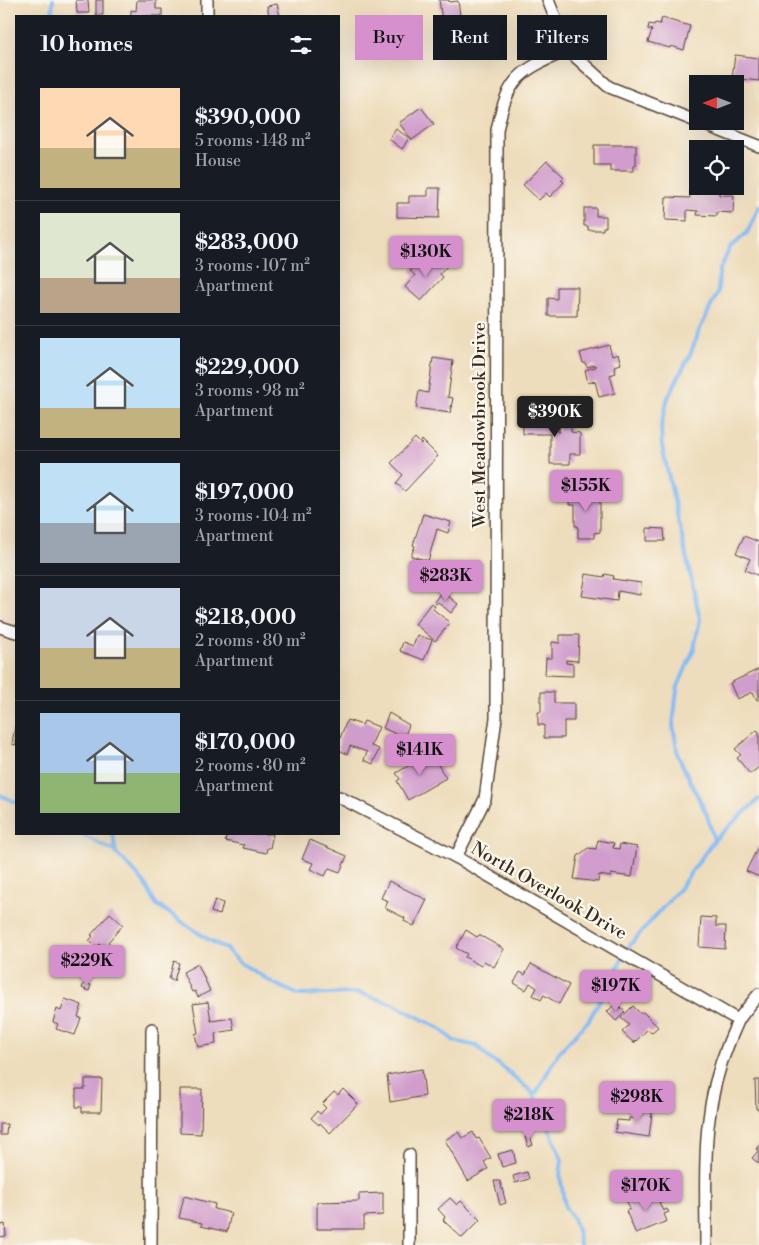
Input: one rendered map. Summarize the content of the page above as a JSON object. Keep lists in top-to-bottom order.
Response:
{
  "streets": {
    "street": ["West Meadowbrook Drive", "North Overlook Drive"]
  },
  "crossings": [
    ["West Meadowbrook Drive", "North Overlook Drive"]
  ],
  "north": "left",
  "page": {
    "chip": ["Buy", "Rent", "Filters"],
    "heading": "10 homes",
    "list": [
      {
        "name": "$390,000",
        "note": "5 rooms · 148 m² · House"
      },
      {
        "name": "$283,000",
        "note": "3 rooms · 107 m² · Apartment"
      },
      {
        "name": "$229,000",
        "note": "3 rooms · 98 m² · Apartment"
      },
      {
        "name": "$197,000",
        "note": "3 rooms · 104 m² · Apartment"
      },
      {
        "name": "$218,000",
        "note": "2 rooms · 80 m² · Apartment"
      },
      {
        "name": "$170,000",
        "note": "2 rooms · 80 m² · Apartment"
      }
    ],
    "price": [
      "$130K",
      "$390K",
      "$155K",
      "$283K",
      "$141K",
      "$229K",
      "$197K",
      "$298K",
      "$218K",
      "$170K"
    ]
  }
}
